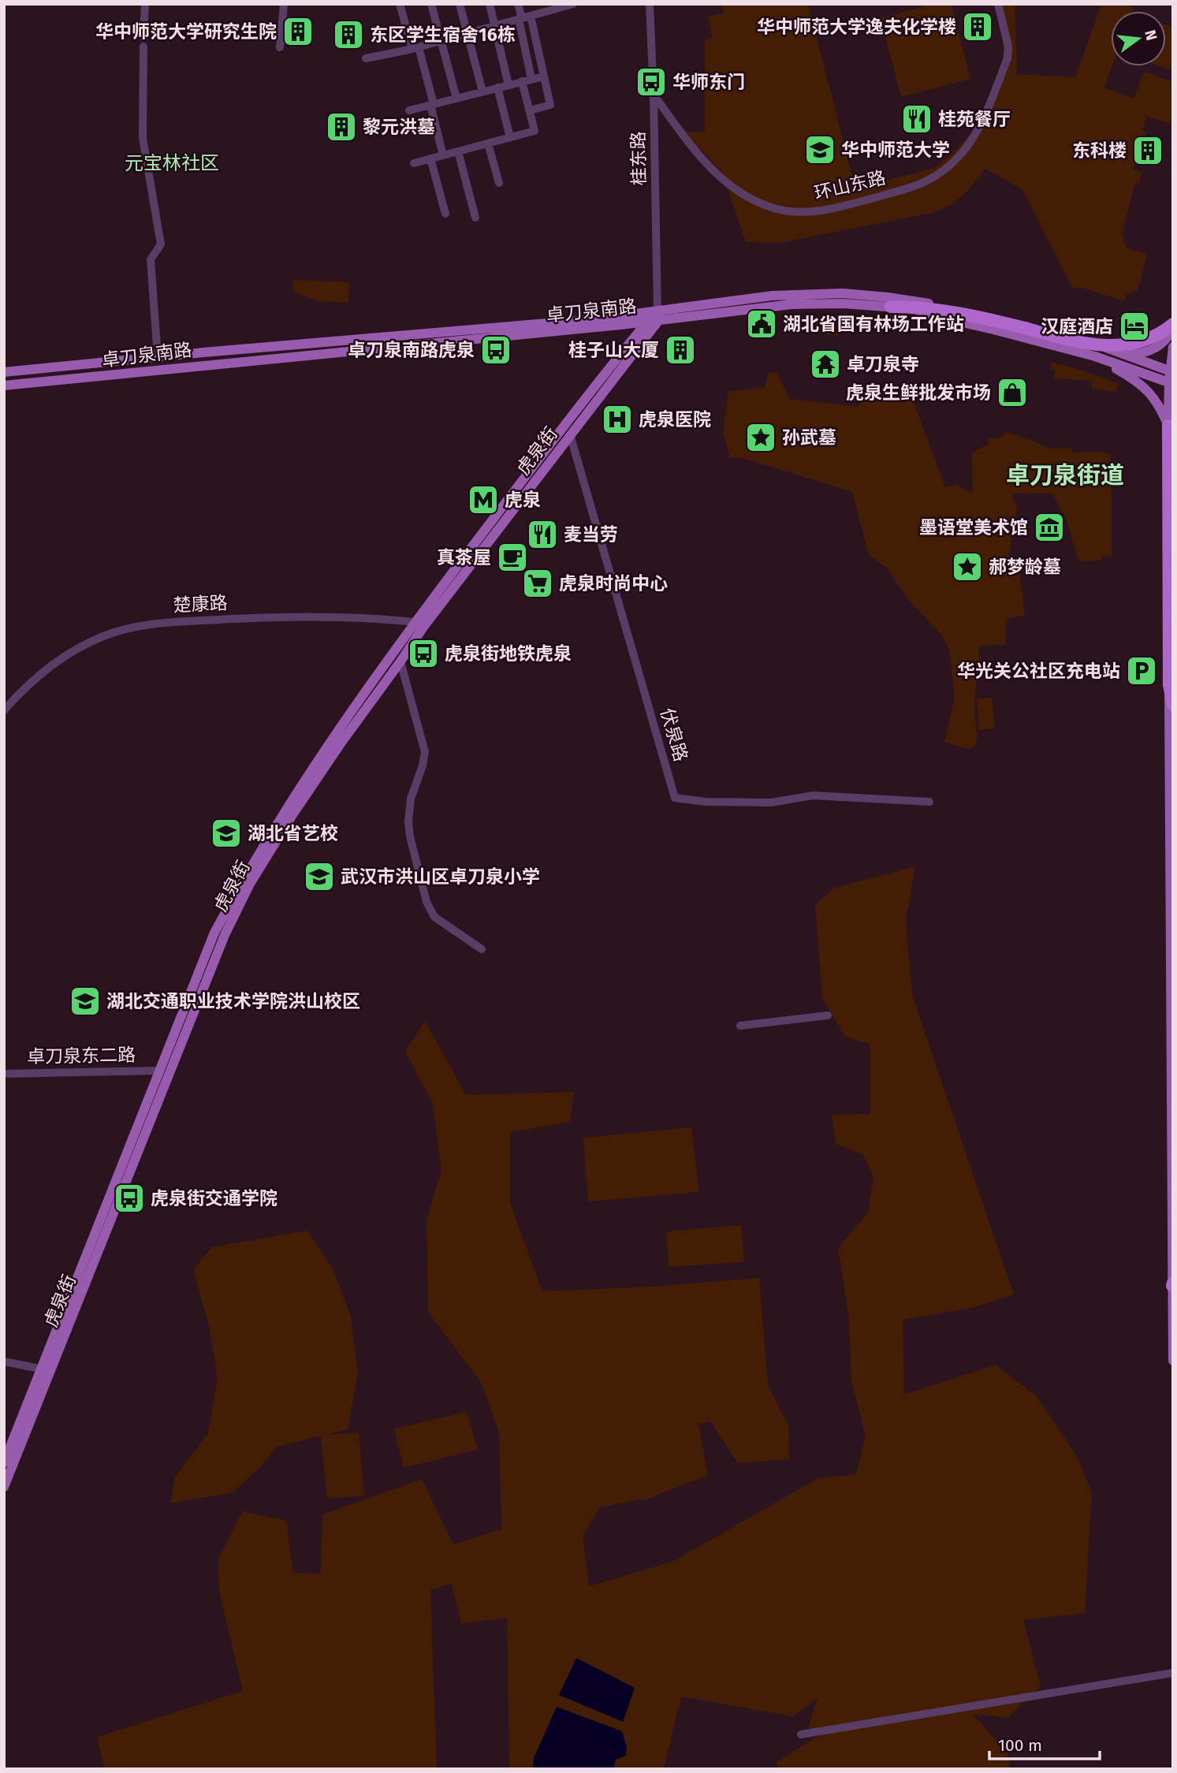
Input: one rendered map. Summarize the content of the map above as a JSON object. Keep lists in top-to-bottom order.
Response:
{
  "streets": {
    "main road": ["卓刀泉南路", "虎泉街"],
    "street": [
      "桂东路",
      "环山东路",
      "楚康路",
      "伏泉路",
      "卓刀泉东二路"
    ]
  },
  "crossings": [
    ["桂东路", "环山东路"],
    ["桂东路", "卓刀泉南路"],
    ["桂东路", "虎泉街"],
    ["卓刀泉南路", "虎泉街"],
    ["虎泉街", "楚康路"],
    ["虎泉街", "伏泉路"],
    ["虎泉街", "卓刀泉东二路"]
  ],
  "districts": ["元宝林社区", "卓刀泉街道"],
  "places": {
    "building": [
      "华中师范大学逸夫化学楼",
      "华中师范大学研究生院",
      "东区学生宿舍16栋",
      "黎元洪墓",
      "东科楼",
      "桂子山大厦"
    ],
    "bus stop": [
      "华师东门",
      "卓刀泉南路虎泉",
      "虎泉街地铁虎泉",
      "虎泉街交通学院"
    ],
    "restaurant": ["桂苑餐厅", "麦当劳"],
    "school or university": [
      "华中师范大学",
      "湖北省艺校",
      "武汉市洪山区卓刀泉小学",
      "湖北交通职业技术学院洪山校区"
    ],
    "public building": ["湖北省国有林场工作站"],
    "hotel": ["汉庭酒店"],
    "temple": ["卓刀泉寺"],
    "shop": ["虎泉生鲜批发市场"],
    "hospital": ["虎泉医院"],
    "place": ["孙武墓", "郝梦龄墓"],
    "metro station": ["虎泉"],
    "museum": ["墨语堂美术馆"],
    "cafe": ["真茶屋"],
    "supermarket": ["虎泉时尚中心"],
    "parking": ["华光关公社区充电站"]
  },
  "scale_bar": "100 m",
  "north": "right"
}
